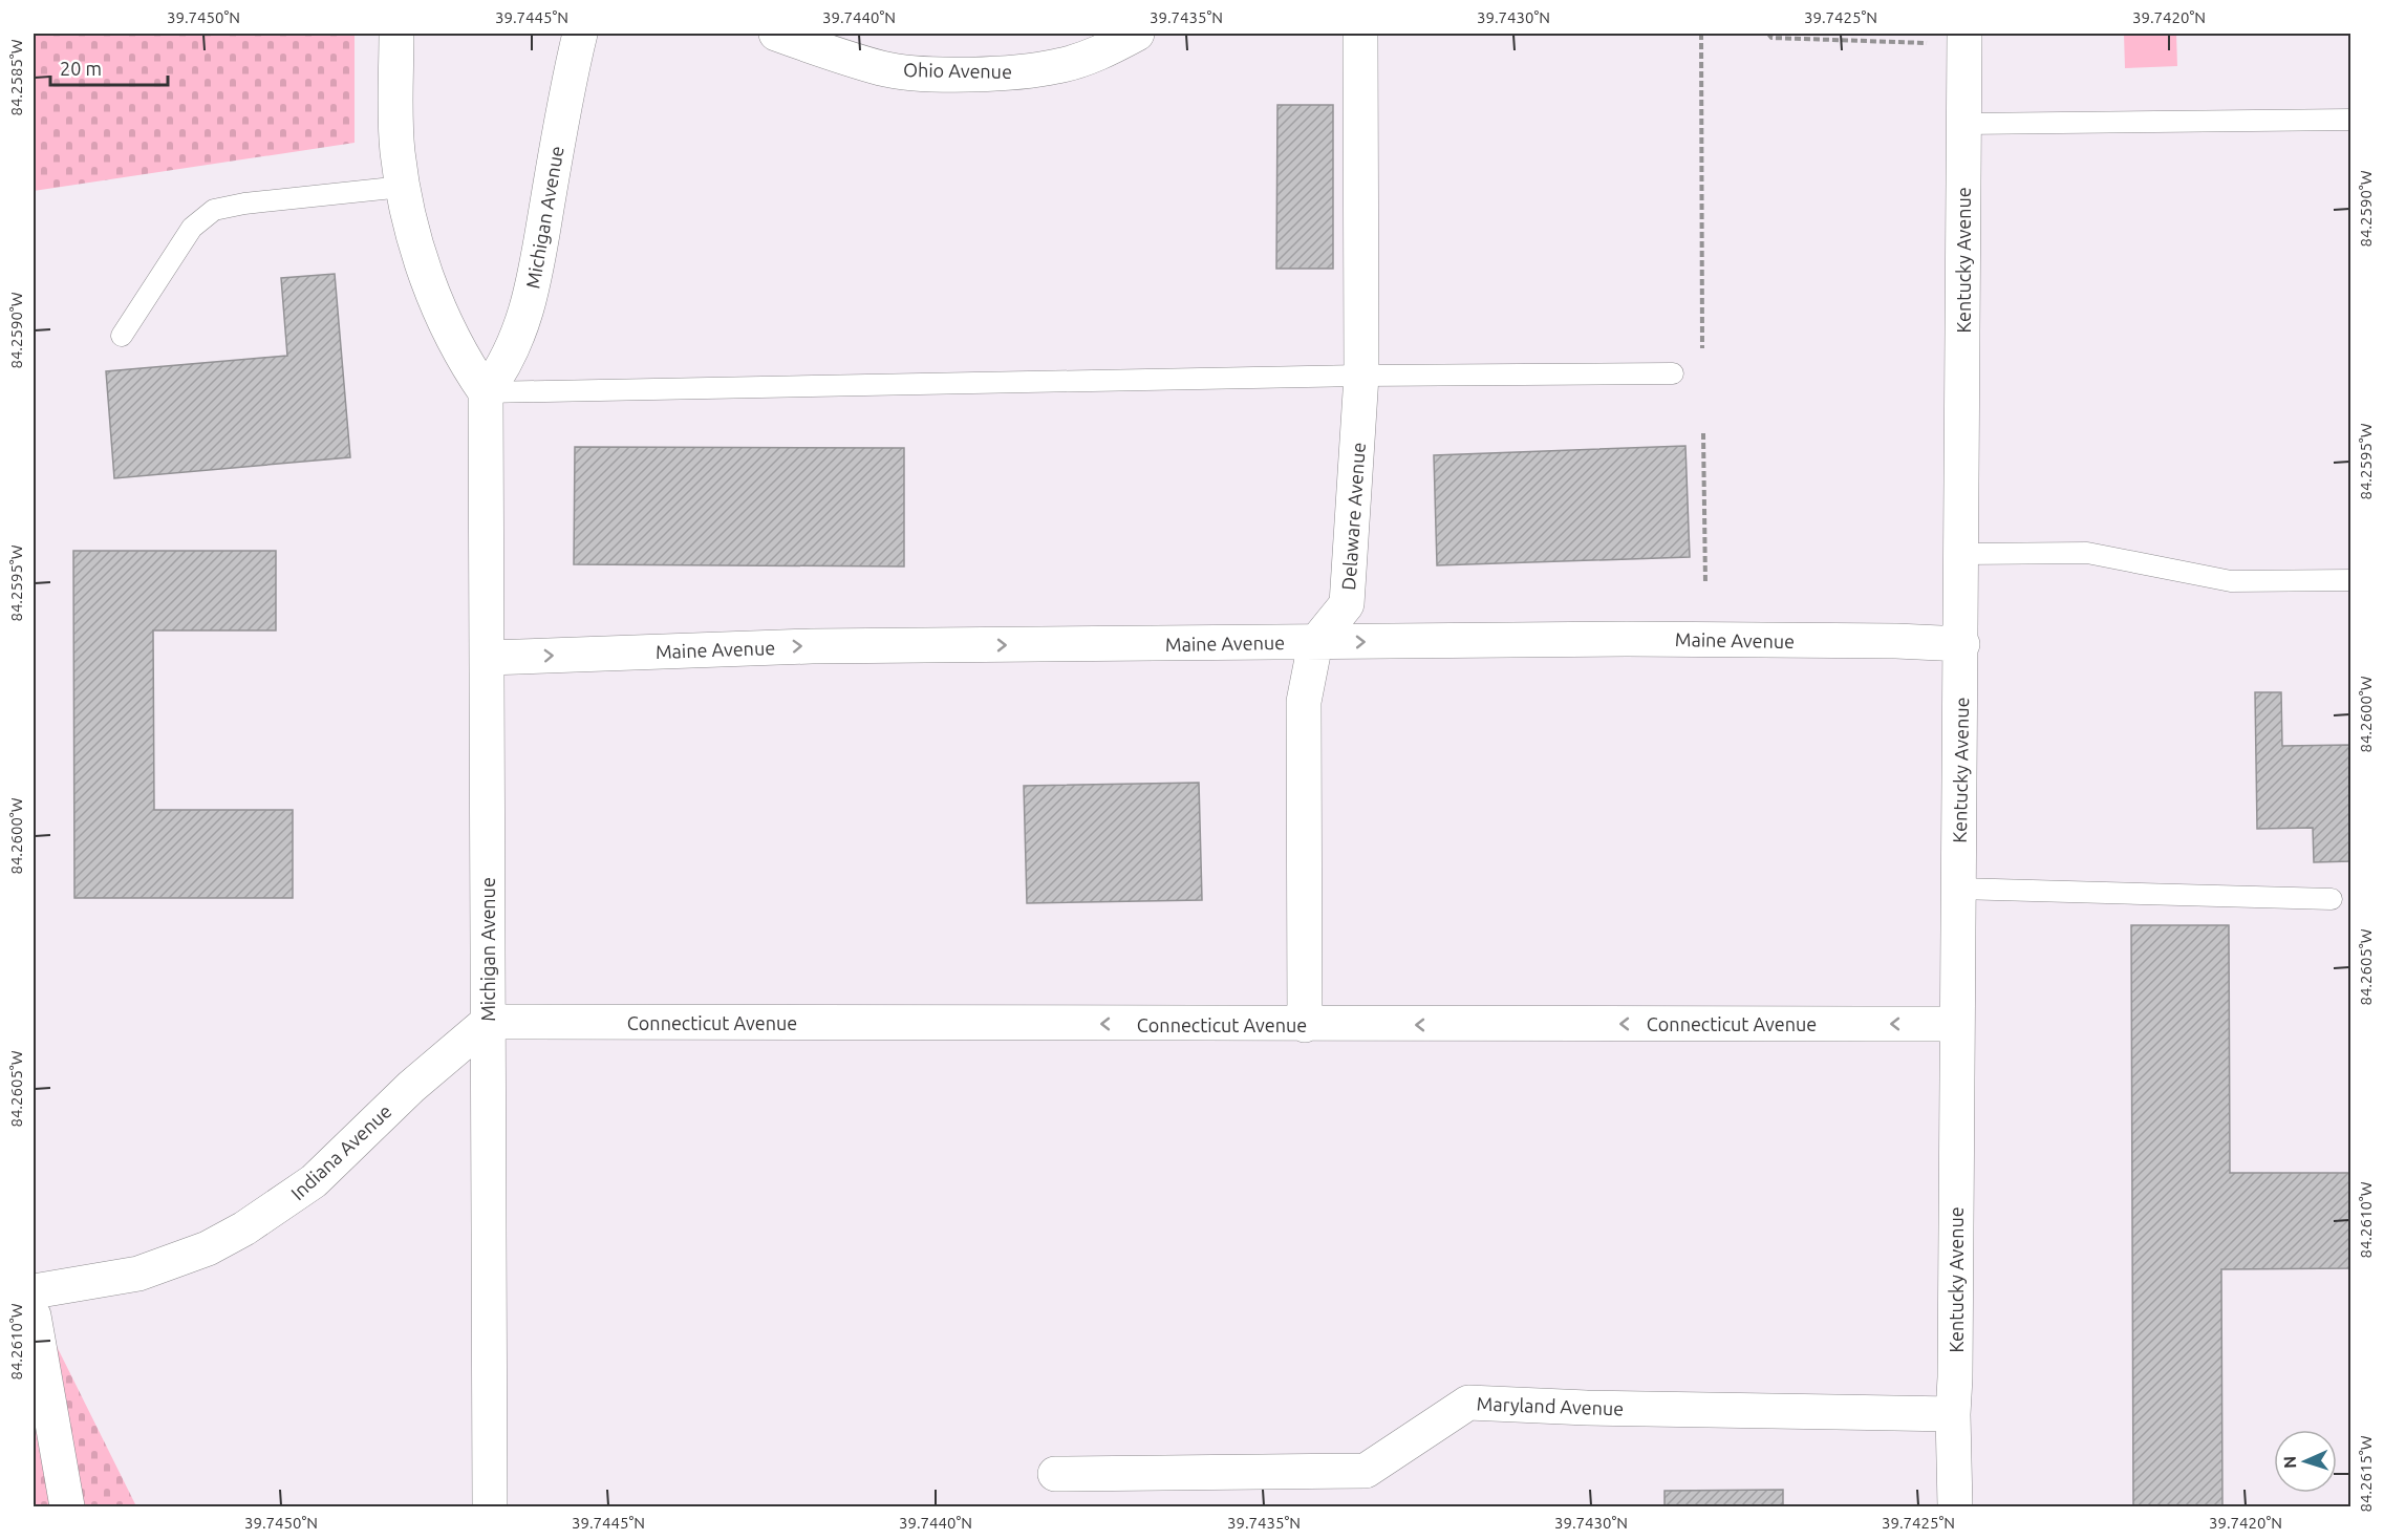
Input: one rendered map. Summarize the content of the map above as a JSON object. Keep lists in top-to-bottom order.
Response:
{
  "streets": {
    "street": [
      "Ohio Avenue",
      "Michigan Avenue",
      "Kentucky Avenue",
      "Delaware Avenue",
      "Maine Avenue",
      "Connecticut Avenue",
      "Indiana Avenue",
      "Maryland Avenue"
    ]
  },
  "crossings": [
    ["Michigan Avenue", "Maine Avenue"],
    ["Michigan Avenue", "Connecticut Avenue"],
    ["Michigan Avenue", "Indiana Avenue"],
    ["Kentucky Avenue", "Maine Avenue"],
    ["Kentucky Avenue", "Connecticut Avenue"],
    ["Kentucky Avenue", "Maryland Avenue"],
    ["Delaware Avenue", "Maine Avenue"],
    ["Delaware Avenue", "Connecticut Avenue"],
    ["Connecticut Avenue", "Indiana Avenue"]
  ],
  "one_way": ["Maine Avenue", "Connecticut Avenue"],
  "scale_bar": "20 m",
  "north": "left",
  "coordinates": [
    "39.7450°N",
    "39.7445°N",
    "39.7440°N",
    "39.7435°N",
    "39.7430°N",
    "39.7425°N",
    "39.7420°N",
    "84.2585°W",
    "84.2590°W",
    "84.2595°W",
    "84.2600°W",
    "84.2605°W",
    "84.2610°W",
    "84.2615°W"
  ]
}
